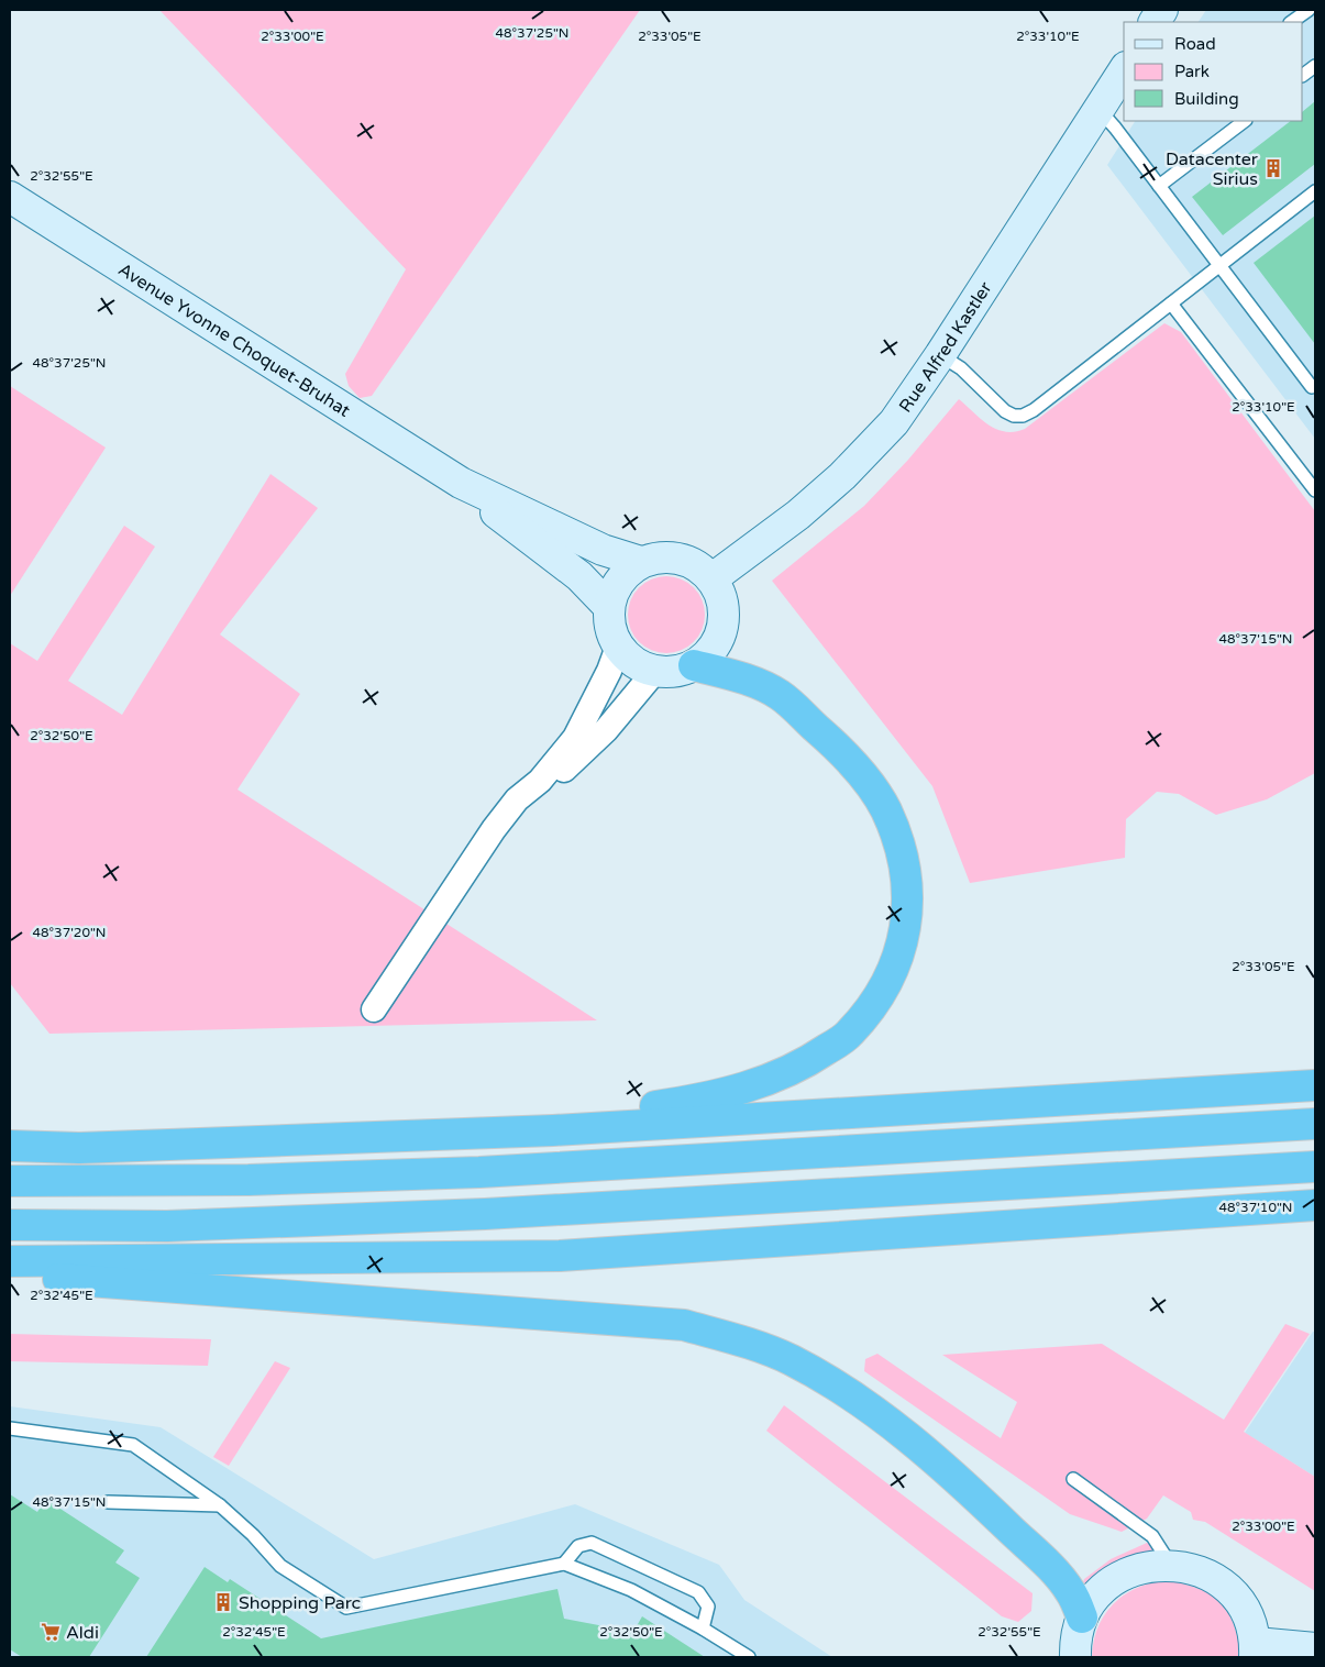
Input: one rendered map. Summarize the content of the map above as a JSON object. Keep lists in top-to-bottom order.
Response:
{
  "streets": {
    "street": ["Avenue Yvonne Choquet-Bruhat", "Rue Alfred Kastler"]
  },
  "crossings": [
    ["Avenue Yvonne Choquet-Bruhat", "Rue Alfred Kastler"]
  ],
  "places": {
    "building": ["Datacenter Sirius", "Shopping Parc"],
    "supermarket": ["Aldi"]
  },
  "legend": ["Road", "Park", "Building"],
  "coordinates": [
    "48°37'25\"N",
    "2°33'00\"E",
    "2°33'05\"E",
    "2°33'10\"E",
    "2°32'55\"E",
    "48°37'15\"N",
    "2°32'50\"E",
    "48°37'20\"N",
    "48°37'10\"N",
    "2°32'45\"E"
  ]
}
